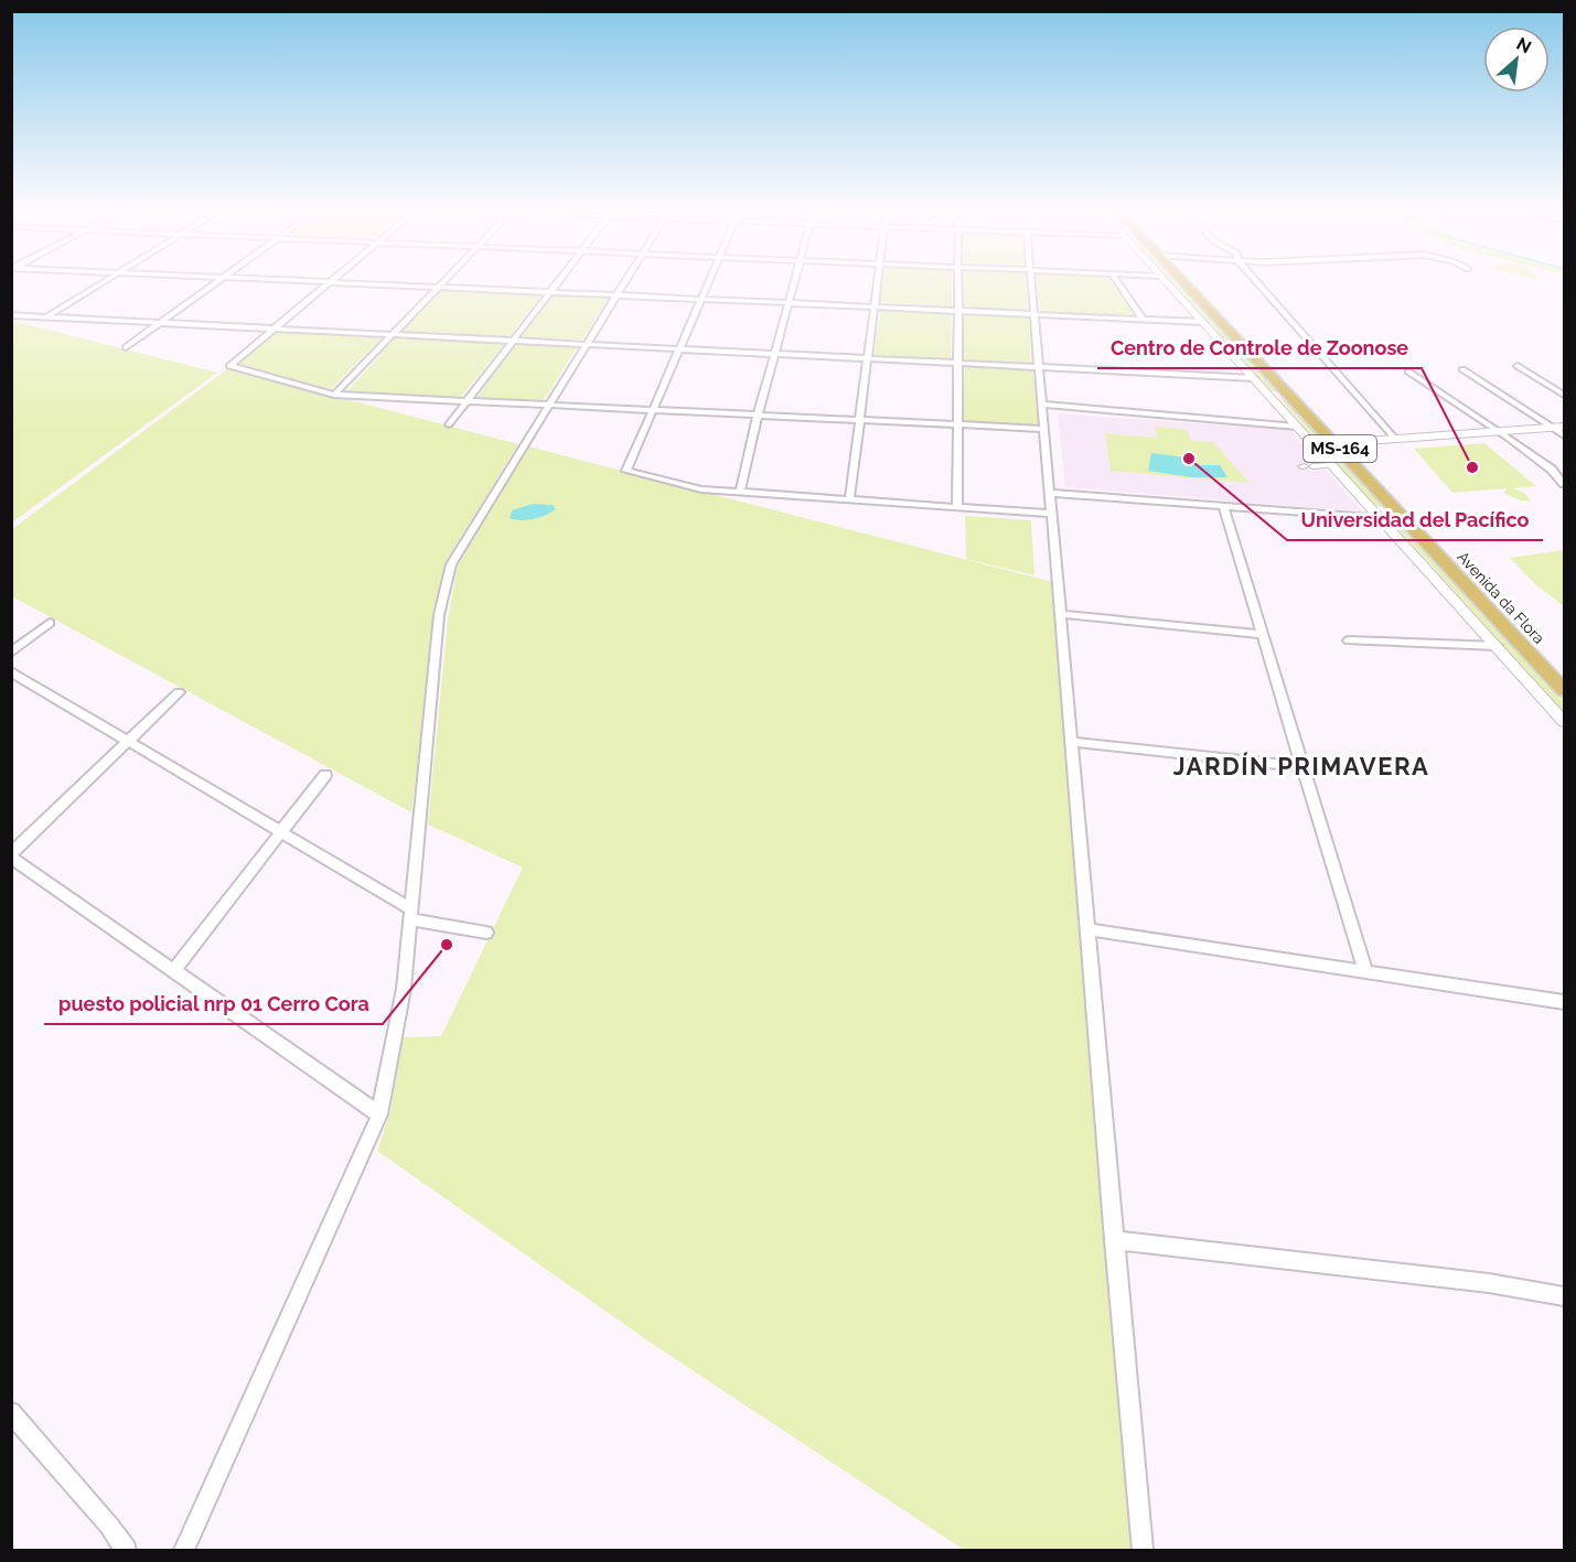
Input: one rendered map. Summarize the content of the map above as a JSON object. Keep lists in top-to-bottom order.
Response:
{
  "streets": {
    "main road": ["MS-164", "Avenida da Flora"]
  },
  "districts": ["JARDÍN PRIMAVERA"],
  "places": ["Universidad del Pacífico", "Centro de Controle de Zoonose", "puesto policial nrp 01 Cerro Cora"],
  "north": "top right"
}
